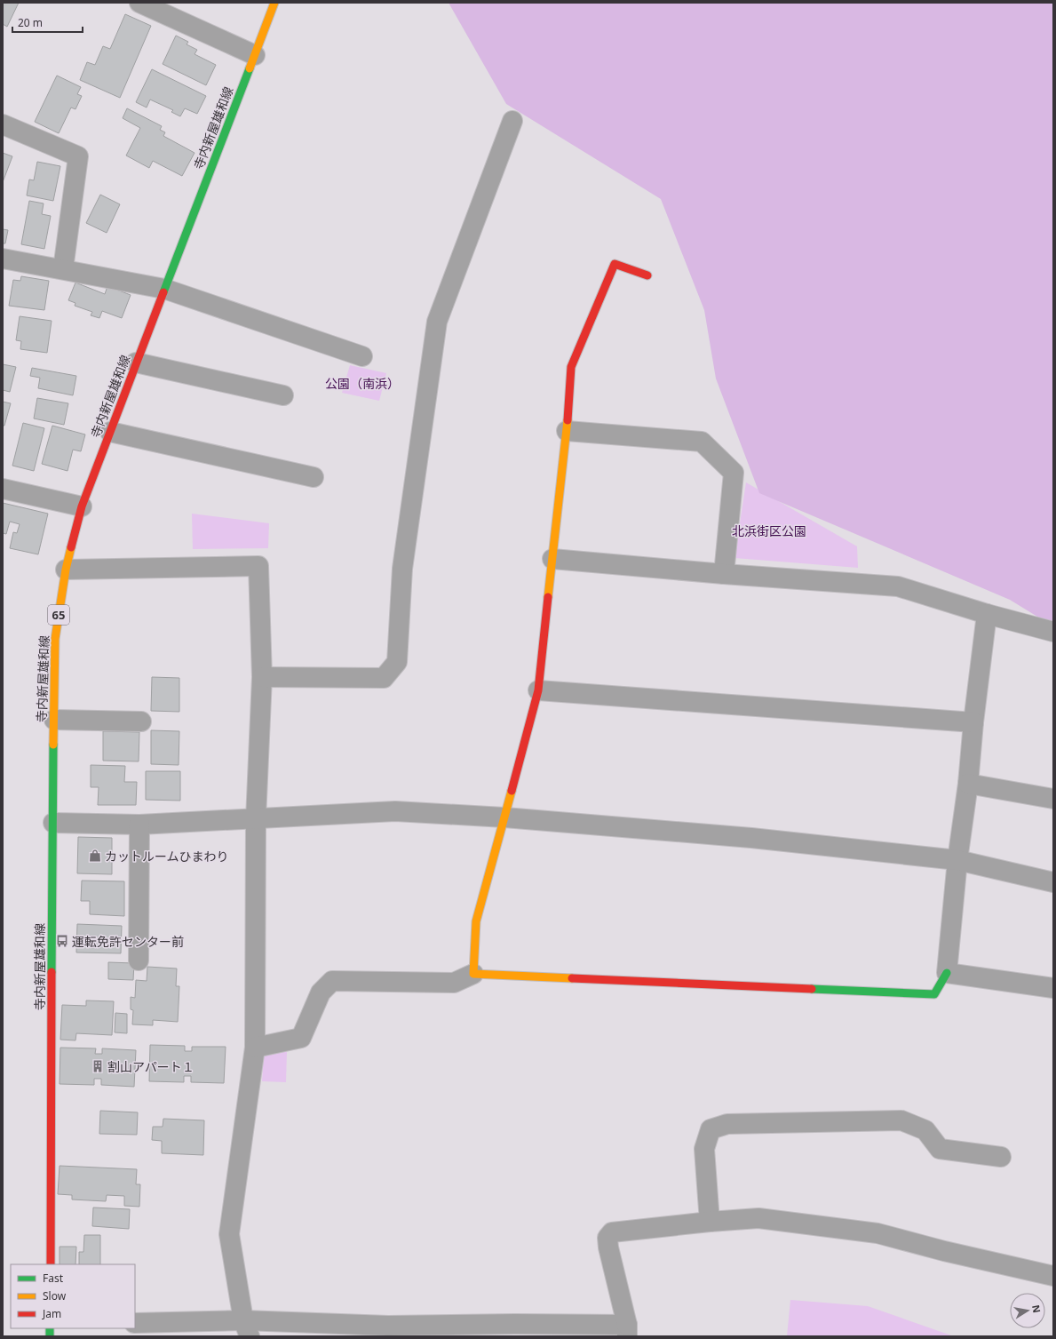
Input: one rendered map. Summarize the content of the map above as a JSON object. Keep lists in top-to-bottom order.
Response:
{
  "streets": {
    "main road": ["寺内新屋雄和線", "65"]
  },
  "parks": ["公園（南浜）", "北浜街区公園"],
  "places": {
    "shop": ["カットルームひまわり"],
    "bus stop": ["運転免許センター前"],
    "building": ["割山アパート１"]
  },
  "legend": ["Fast", "Slow", "Jam"],
  "scale_bar": "20 m",
  "north": "right"
}
